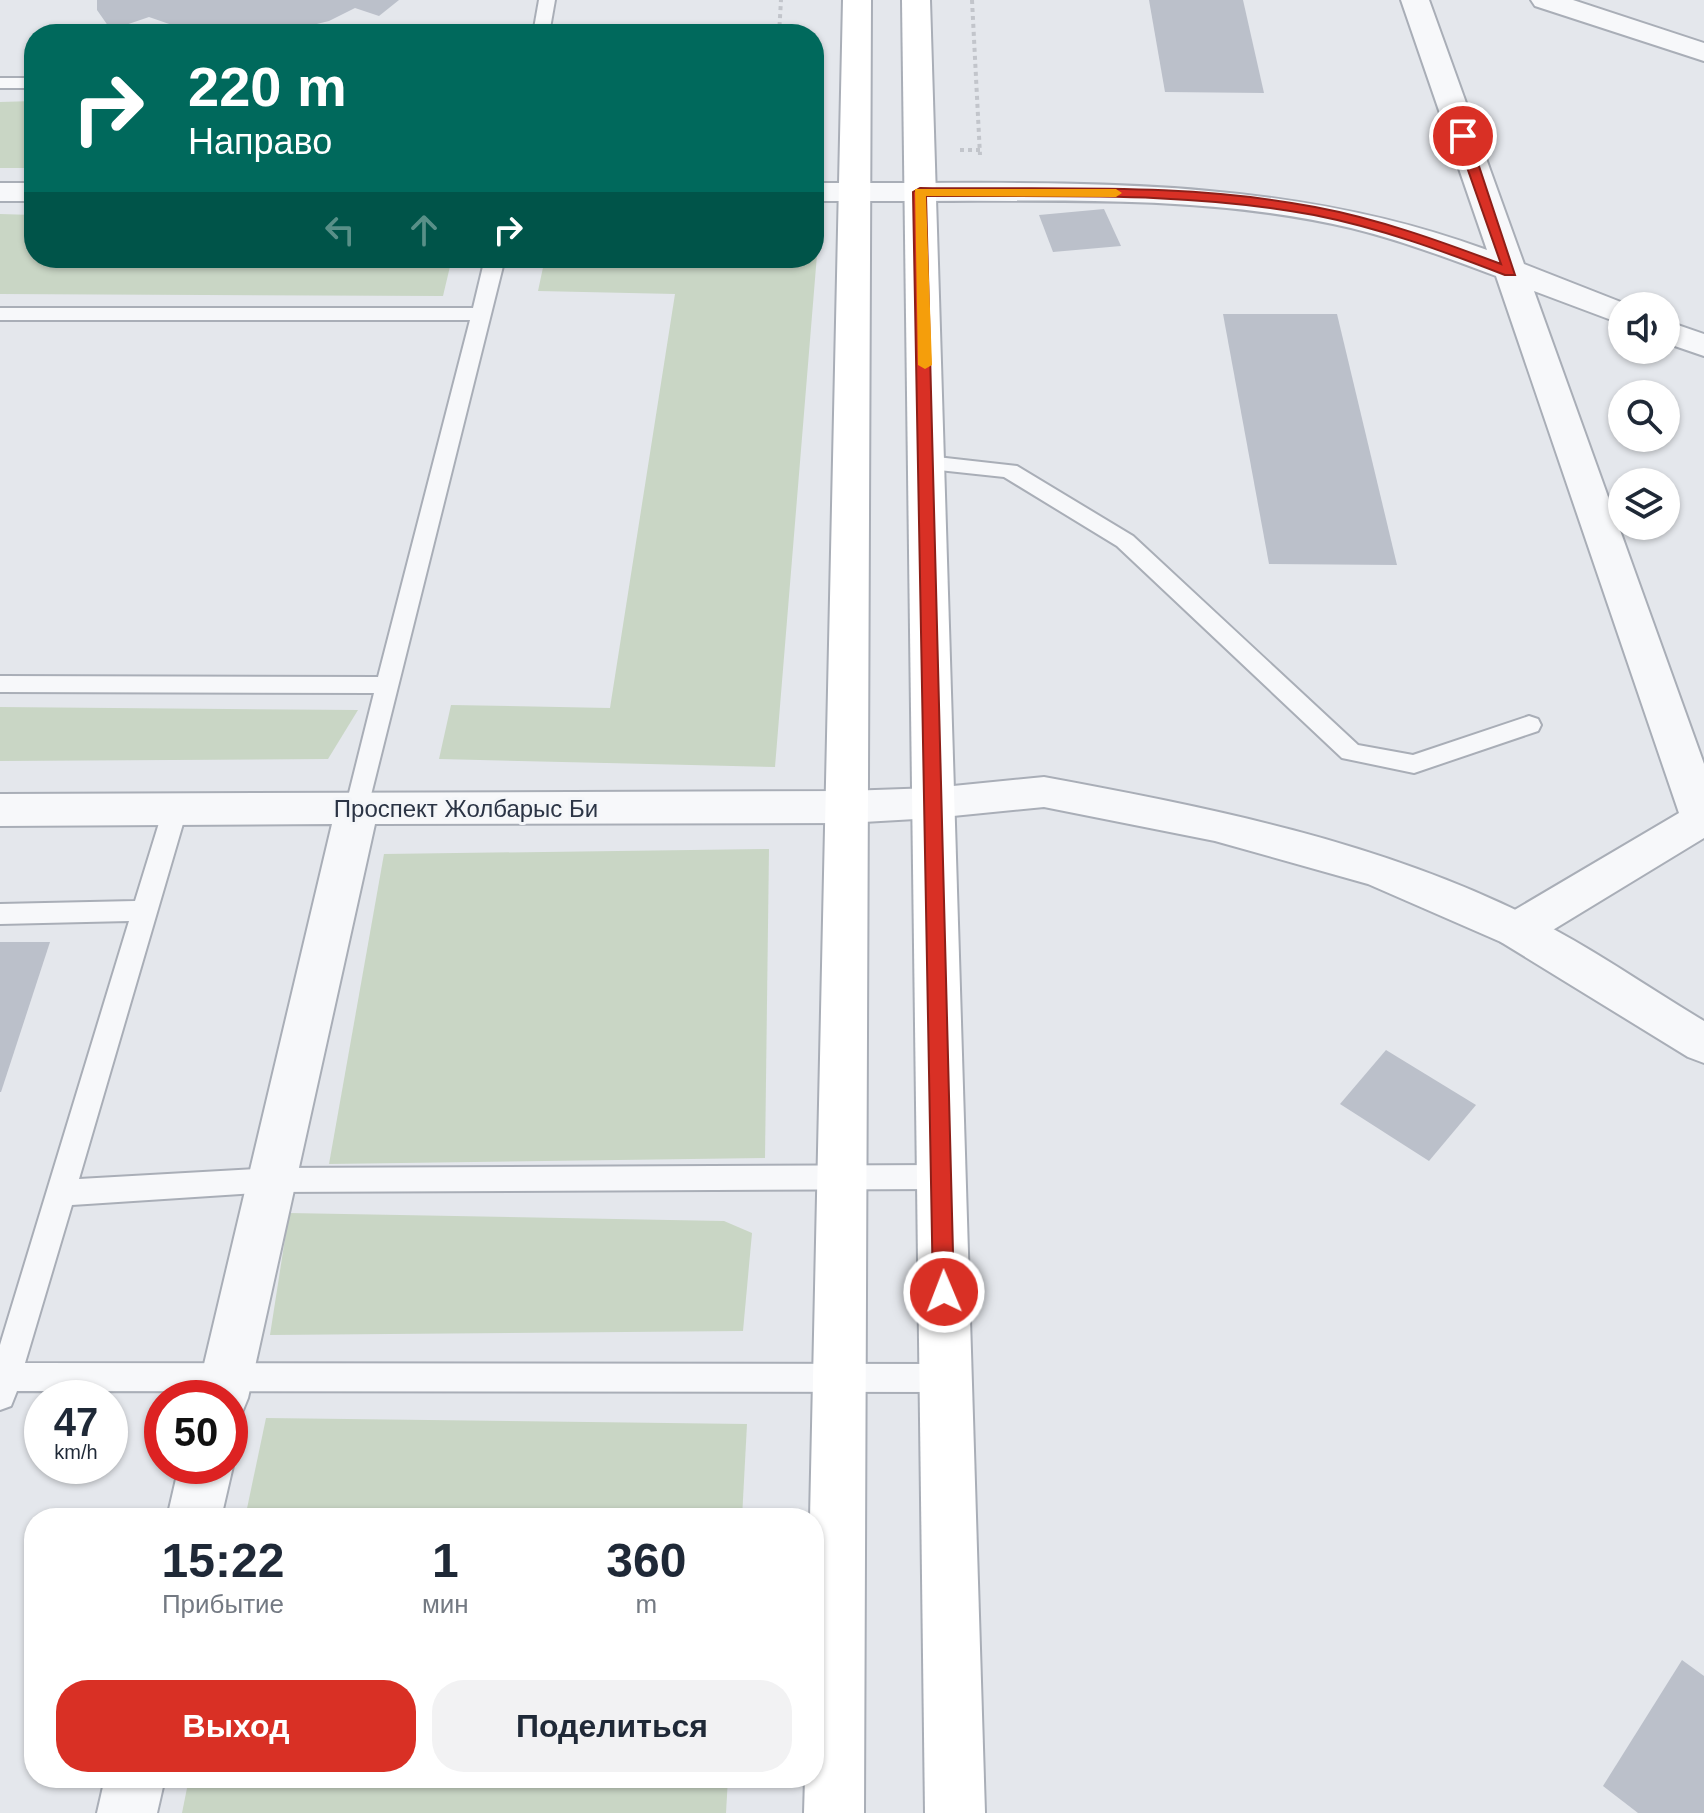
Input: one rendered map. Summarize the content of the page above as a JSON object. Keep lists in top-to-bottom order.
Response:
{
  "streets": {
    "street": ["Проспект Жолбарыс Би"]
  },
  "page": {
    "turn": ["220 m", "Направо"],
    "speed": "47 km/h",
    "limit": "50",
    "eta": [
      "15:22",
      "Прибытие",
      "1",
      "мин",
      "360",
      "m"
    ],
    "buttons": ["Выход", "Поделиться"]
  }
}
